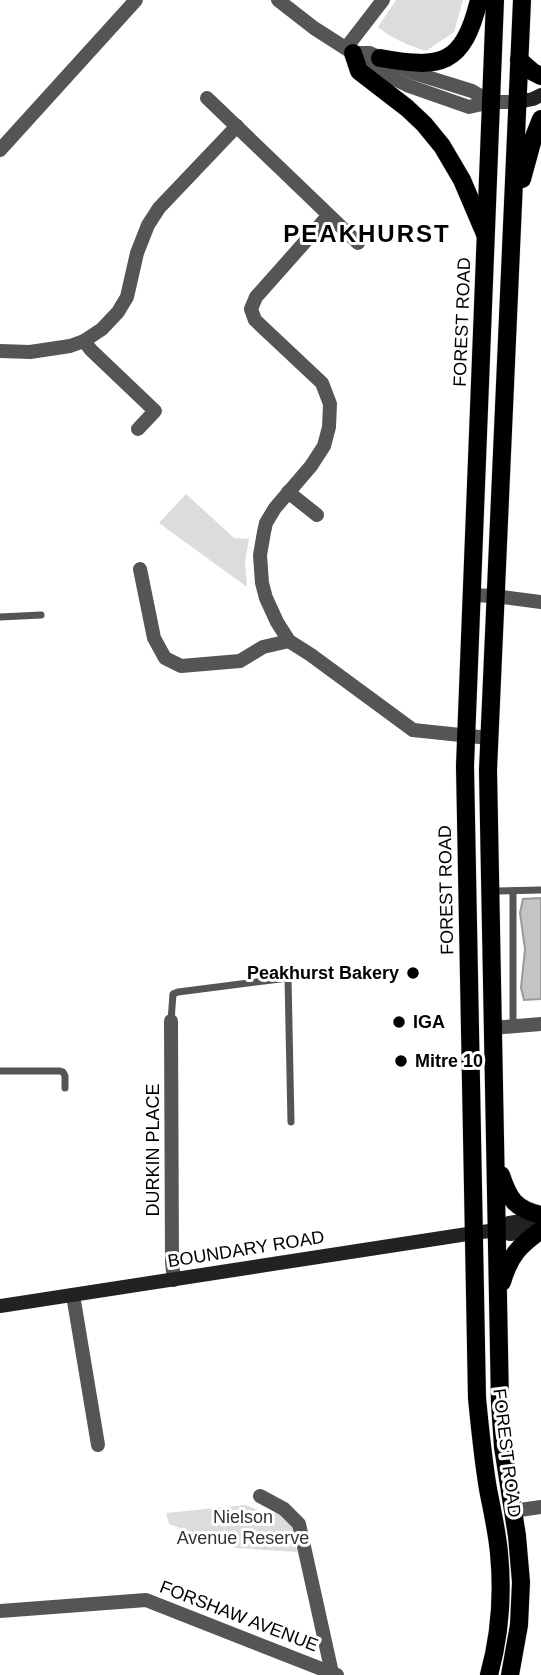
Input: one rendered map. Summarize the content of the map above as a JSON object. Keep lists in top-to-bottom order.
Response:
{
  "streets": {
    "main road": ["FOREST ROAD", "BOUNDARY ROAD"],
    "street": ["DURKIN PLACE", "FORSHAW AVENUE"]
  },
  "crossings": [
    ["FOREST ROAD", "BOUNDARY ROAD"],
    ["DURKIN PLACE", "BOUNDARY ROAD"]
  ],
  "districts": ["PEAKHURST"],
  "parks": ["Nielson Avenue Reserve"],
  "places": ["Peakhurst Bakery", "IGA", "Mitre 10"]
}
